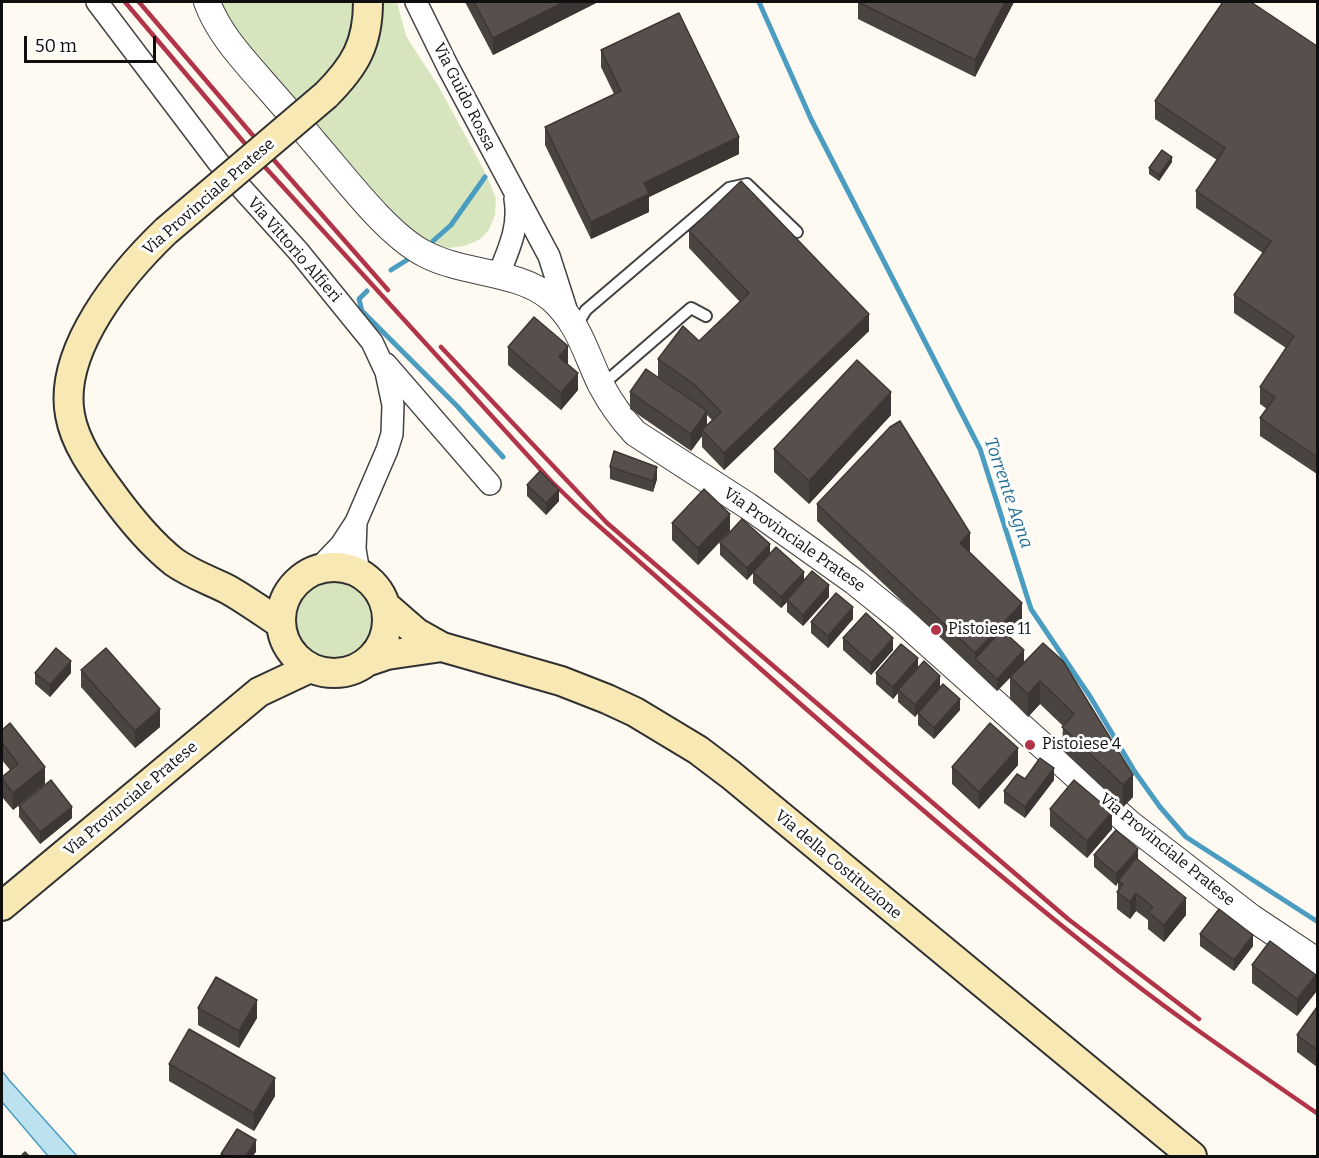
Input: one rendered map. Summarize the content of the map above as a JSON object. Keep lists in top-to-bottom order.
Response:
{
  "streets": {
    "main road": ["Via Provinciale Pratese", "Via della Costituzione"],
    "street": ["Via Guido Rossa", "Via Vittorio Alfieri"]
  },
  "crossings": [
    ["Via Guido Rossa", "Via Provinciale Pratese"],
    ["Via Provinciale Pratese", "Via Vittorio Alfieri"]
  ],
  "water": ["Torrente Agna"],
  "places": ["Pistoiese 11", "Pistoiese 4"],
  "scale_bar": "50 m"
}
